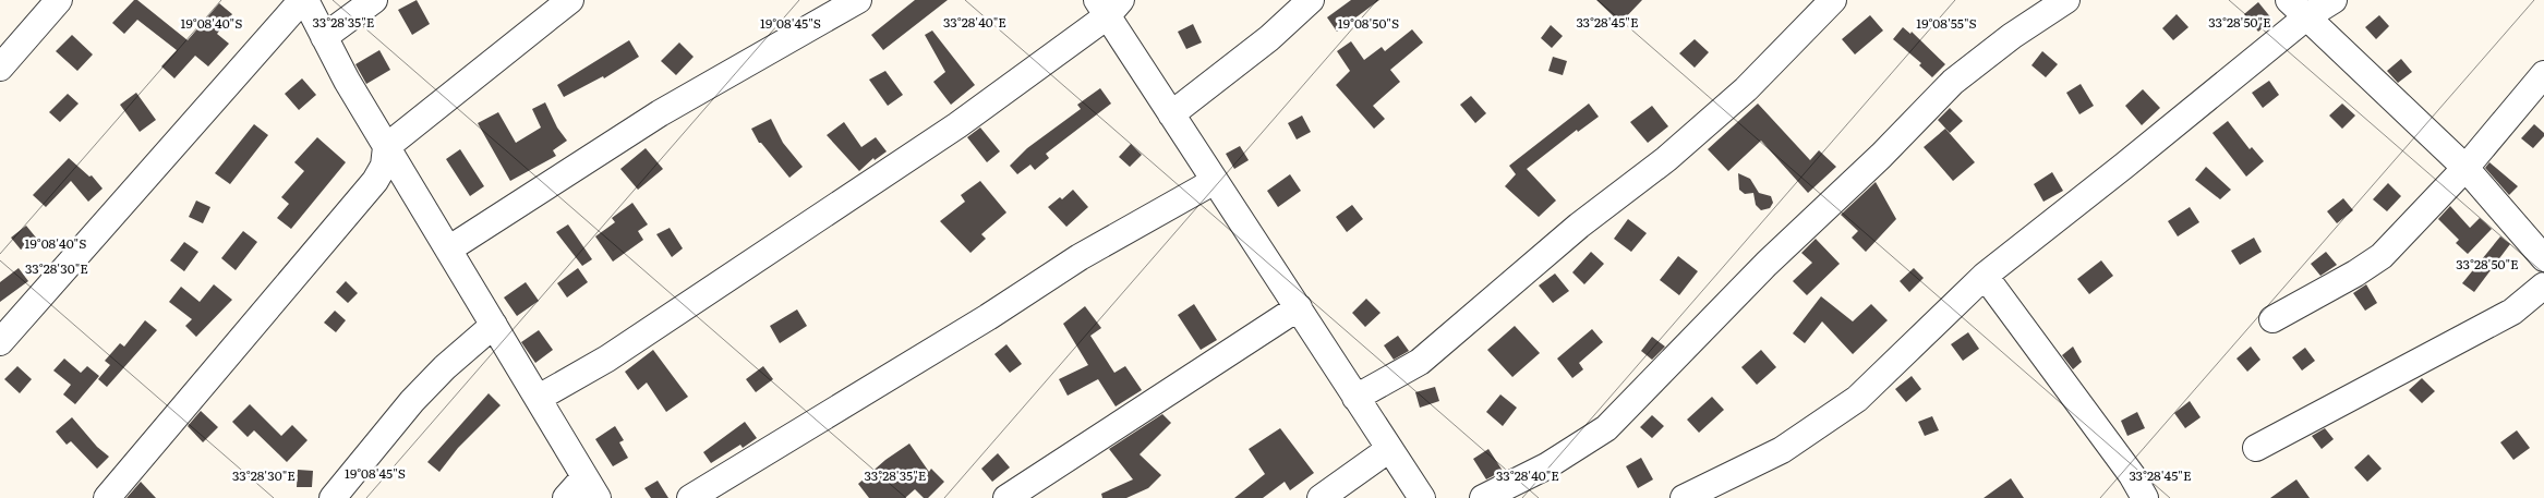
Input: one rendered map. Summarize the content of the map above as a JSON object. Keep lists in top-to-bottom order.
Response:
{
  "coordinates": [
    "33°28'40\"E",
    "33°28'45\"E",
    "33°28'50\"E",
    "33°28'35\"E",
    "19°08'40\"S",
    "19°08'45\"S",
    "19°08'50\"S",
    "19°08'55\"S",
    "33°28'30\"E"
  ]
}
